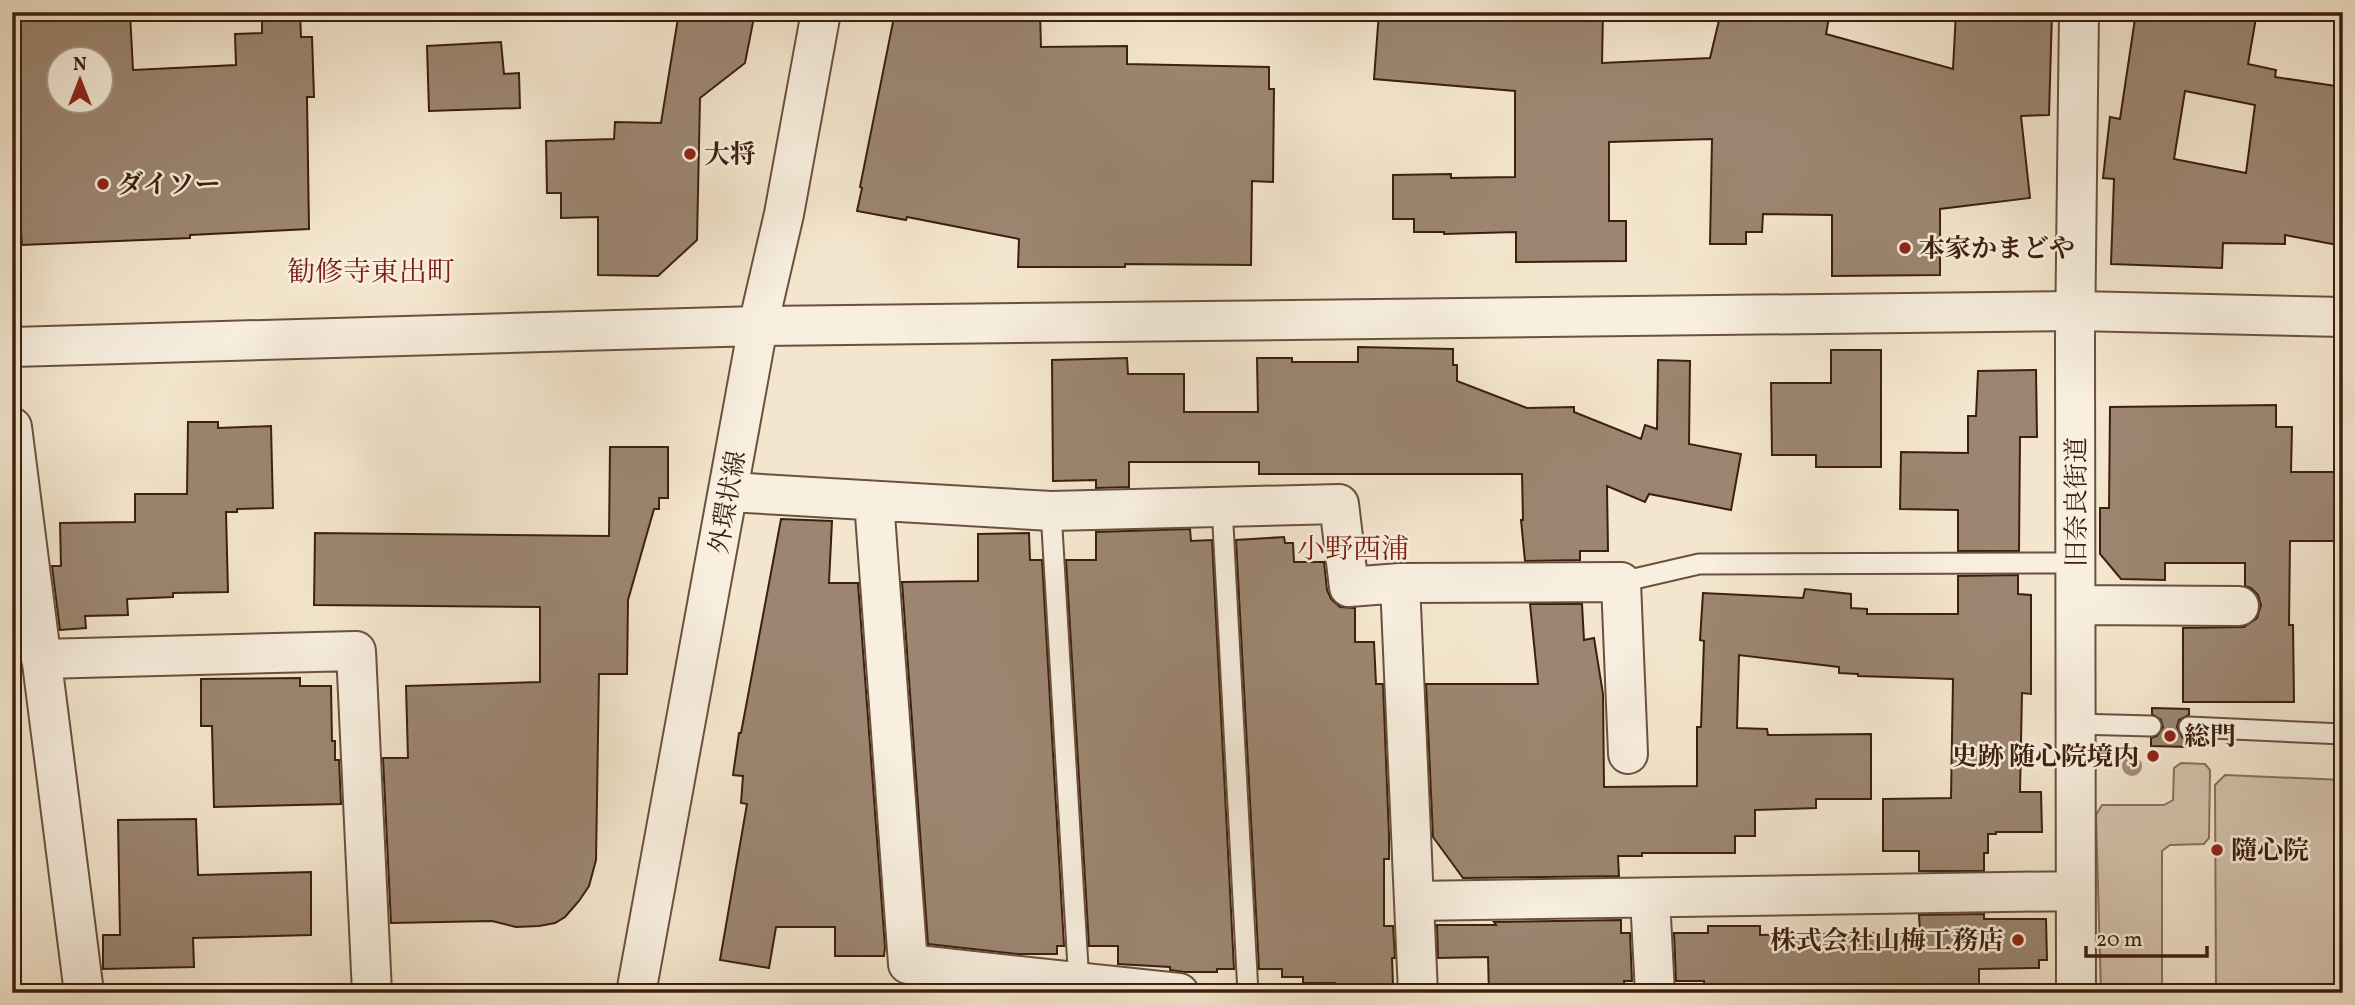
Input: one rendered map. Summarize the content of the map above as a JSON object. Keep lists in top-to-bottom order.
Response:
{
  "streets": {
    "street": ["外環状線", "旧奈良街道"]
  },
  "districts": ["勧修寺東出町", "小野西浦"],
  "places": [
    "大将",
    "ダイソー",
    "本家かまどや",
    "総門",
    "史跡 随心院境内",
    "隨心院",
    "株式会社山梅工務店"
  ],
  "scale_bar": "20 m",
  "north": "top"
}
